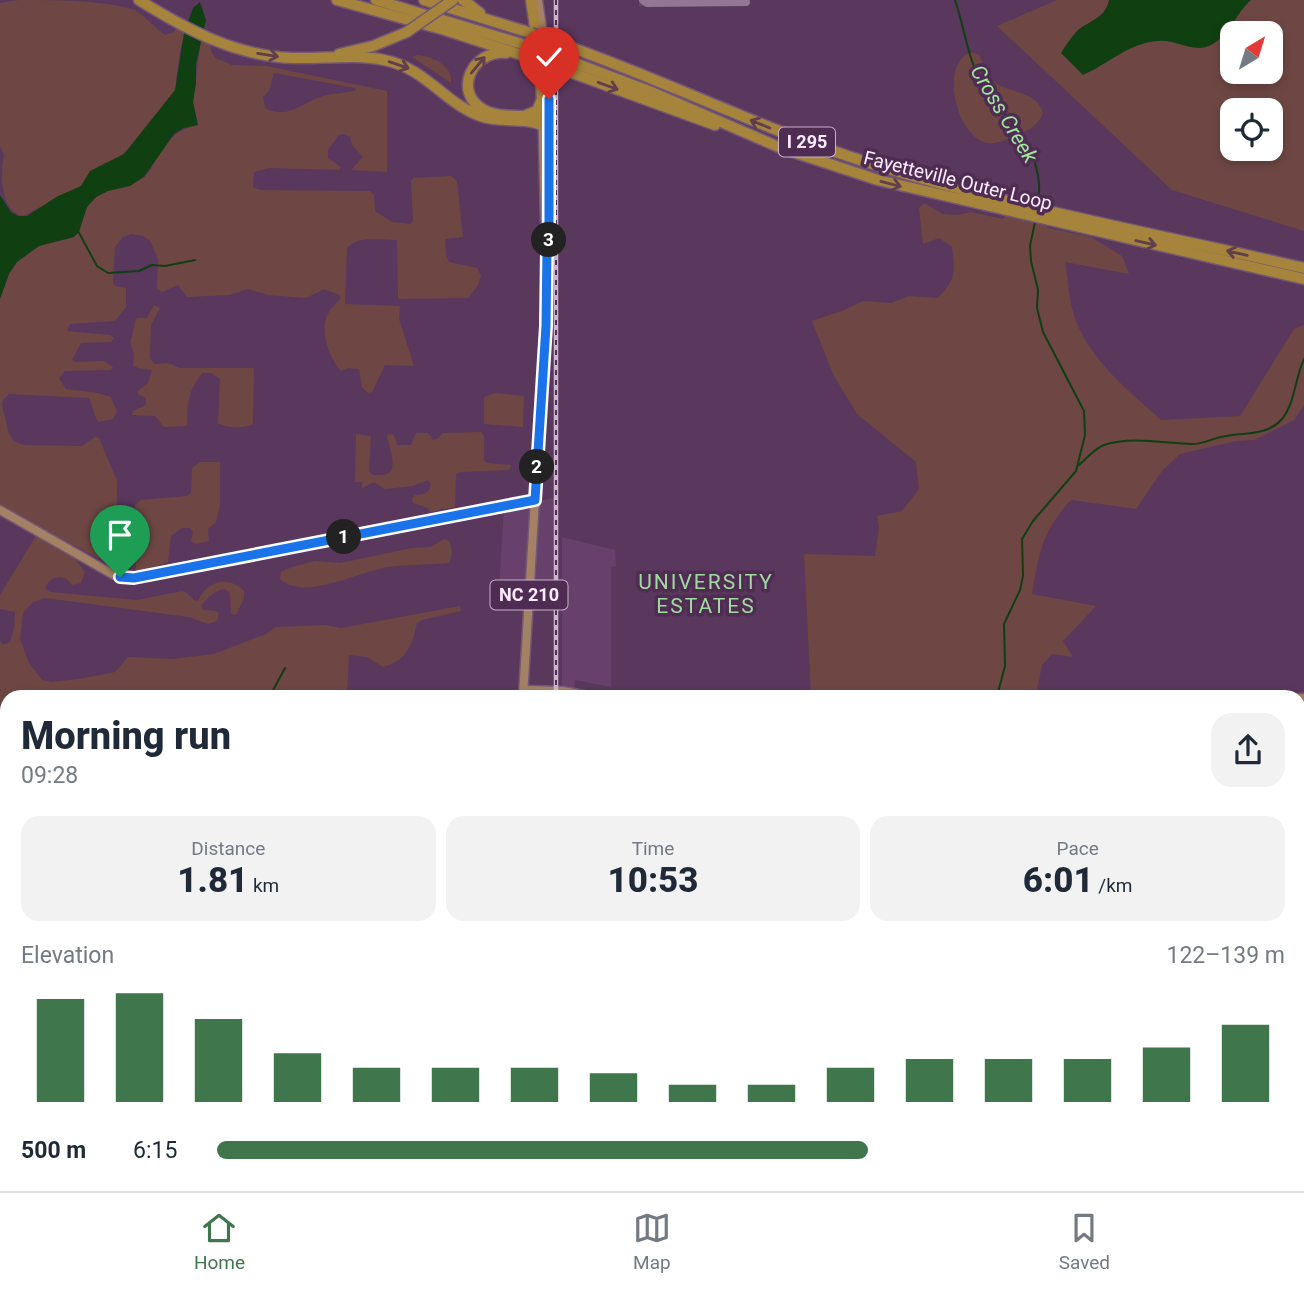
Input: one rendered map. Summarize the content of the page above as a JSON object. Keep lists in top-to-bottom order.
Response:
{
  "streets": {
    "highway": ["I 295", "Fayetteville Outer Loop", "NC 210"]
  },
  "districts": ["UNIVERSITY ESTATES"],
  "water": ["Cross Creek"],
  "north": "top right",
  "page": {
    "pins": ["3", "2", "1"],
    "heading": ["Morning run", "09:28"],
    "stats": [
      ["Distance", "1.81 km"],
      ["Time", "10:53"],
      ["Pace", "6:01 /km"]
    ],
    "chart": ["Elevation", "122–139 m"],
    "list": [
      {
        "name": "500 m",
        "note": "6:15"
      }
    ],
    "tabs": ["Home", "Map", "Saved"]
  }
}
